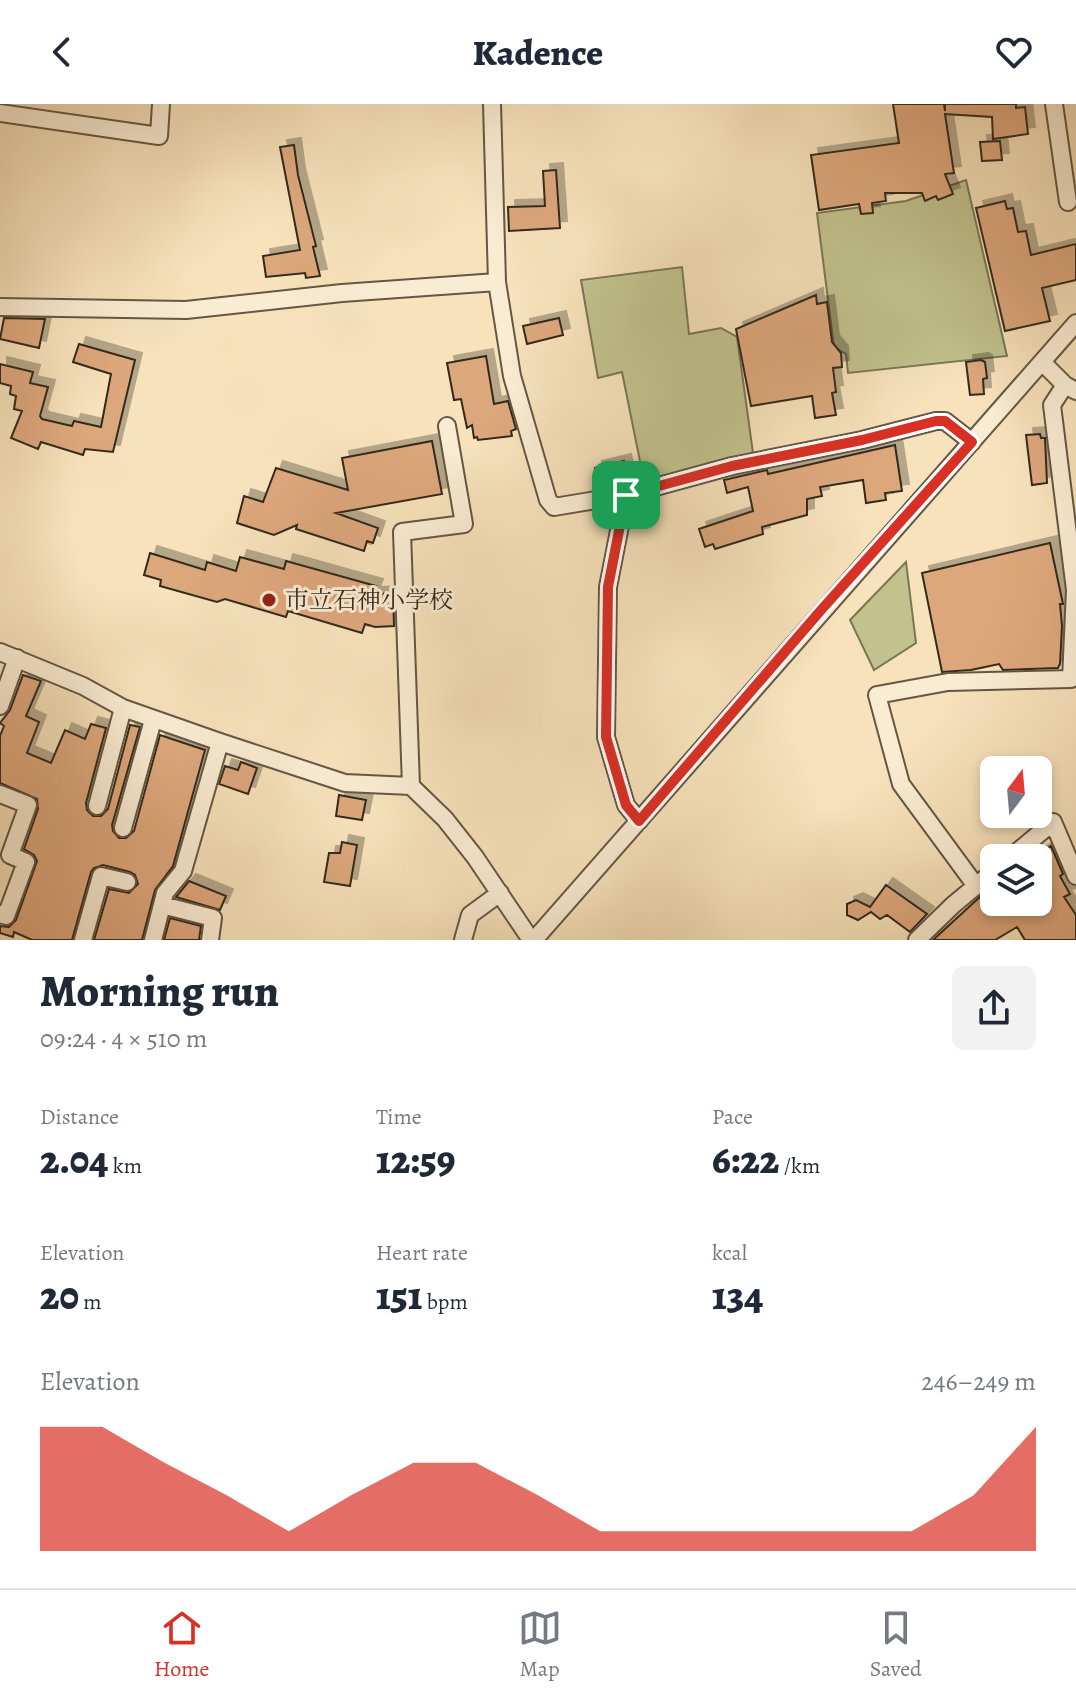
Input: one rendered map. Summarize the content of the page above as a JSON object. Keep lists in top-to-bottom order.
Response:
{
  "places": ["市立石神小学校"],
  "north": "top",
  "page": {
    "header": "Kadence",
    "heading": ["Morning run", "09:24 · 4 × 510 m"],
    "stats": [
      ["Distance", "2.04 km"],
      ["Time", "12:59"],
      ["Pace", "6:22 /km"],
      ["Elevation", "20 m"],
      ["Heart rate", "151 bpm"],
      ["kcal", "134"]
    ],
    "chart": ["Elevation", "246–249 m"],
    "tabs": ["Home", "Map", "Saved"]
  }
}
